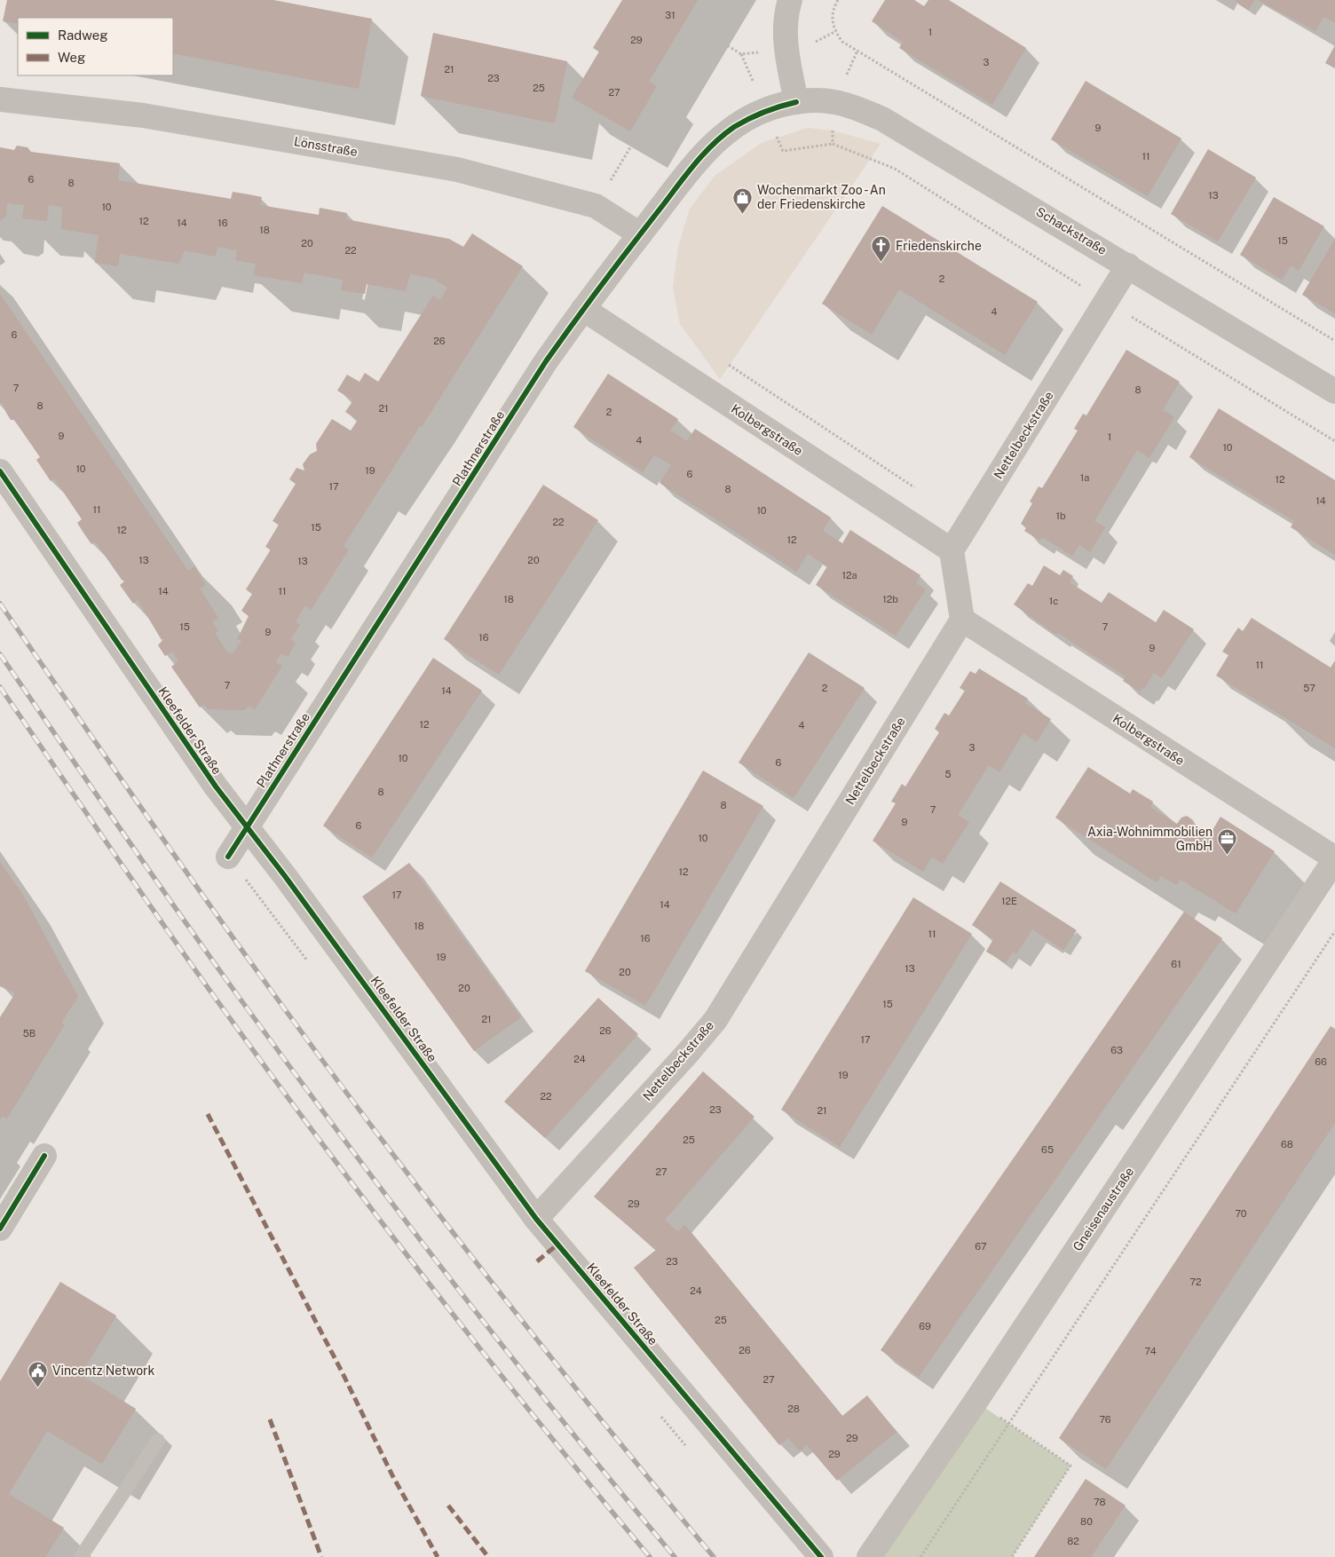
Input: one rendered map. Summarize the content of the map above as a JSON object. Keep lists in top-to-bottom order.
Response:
{
  "streets": {
    "street": [
      "Lönsstraße",
      "Schackstraße",
      "Kolbergstraße",
      "Nettelbeckstraße",
      "Plathnerstraße",
      "Kleefelder Straße",
      "Gneisenaustraße"
    ]
  },
  "crossings": [
    ["Lönsstraße", "Plathnerstraße"],
    ["Schackstraße", "Nettelbeckstraße"],
    ["Schackstraße", "Plathnerstraße"],
    ["Kolbergstraße", "Nettelbeckstraße"],
    ["Kolbergstraße", "Plathnerstraße"],
    ["Kolbergstraße", "Gneisenaustraße"],
    ["Nettelbeckstraße", "Kleefelder Straße"],
    ["Plathnerstraße", "Kleefelder Straße"]
  ],
  "places": {
    "shop": ["Wochenmarkt Zoo - An der Friedenskirche"],
    "church": ["Friedenskirche"],
    "office": ["Axia-Wohnimmobilien GmbH"],
    "public building": ["Vincentz Network"]
  },
  "house_numbers": [
    "31",
    "1",
    "29",
    "3",
    "21",
    "23",
    "25",
    "27",
    "9",
    "11",
    "6",
    "8",
    "13",
    "10",
    "12",
    "14",
    "16",
    "18",
    "15",
    "20",
    "22",
    "2",
    "4",
    "6",
    "26",
    "7",
    "8",
    "8",
    "21",
    "2",
    "9",
    "1",
    "4",
    "10",
    "10",
    "19",
    "6",
    "1a",
    "12",
    "17",
    "8",
    "14",
    "11",
    "10",
    "1b",
    "22",
    "15",
    "12",
    "12",
    "13",
    "20",
    "13",
    "12a",
    "14",
    "11",
    "18",
    "12b",
    "1c",
    "15",
    "7",
    "9",
    "16",
    "9",
    "11",
    "7",
    "2",
    "57",
    "14",
    "12",
    "4",
    "3",
    "10",
    "6",
    "5",
    "8",
    "8",
    "7",
    "9",
    "6",
    "10",
    "12",
    "17",
    "12E",
    "14",
    "18",
    "11",
    "16",
    "19",
    "61",
    "13",
    "20",
    "20",
    "15",
    "21",
    "26",
    "5B",
    "17",
    "63",
    "24",
    "66",
    "19",
    "22",
    "23",
    "21",
    "25",
    "68",
    "65",
    "27",
    "29",
    "70",
    "67",
    "23",
    "72",
    "24",
    "25",
    "69",
    "26",
    "74",
    "27",
    "28",
    "76",
    "29",
    "29",
    "78",
    "80",
    "82"
  ],
  "legend": ["Radweg", "Weg"]
}
